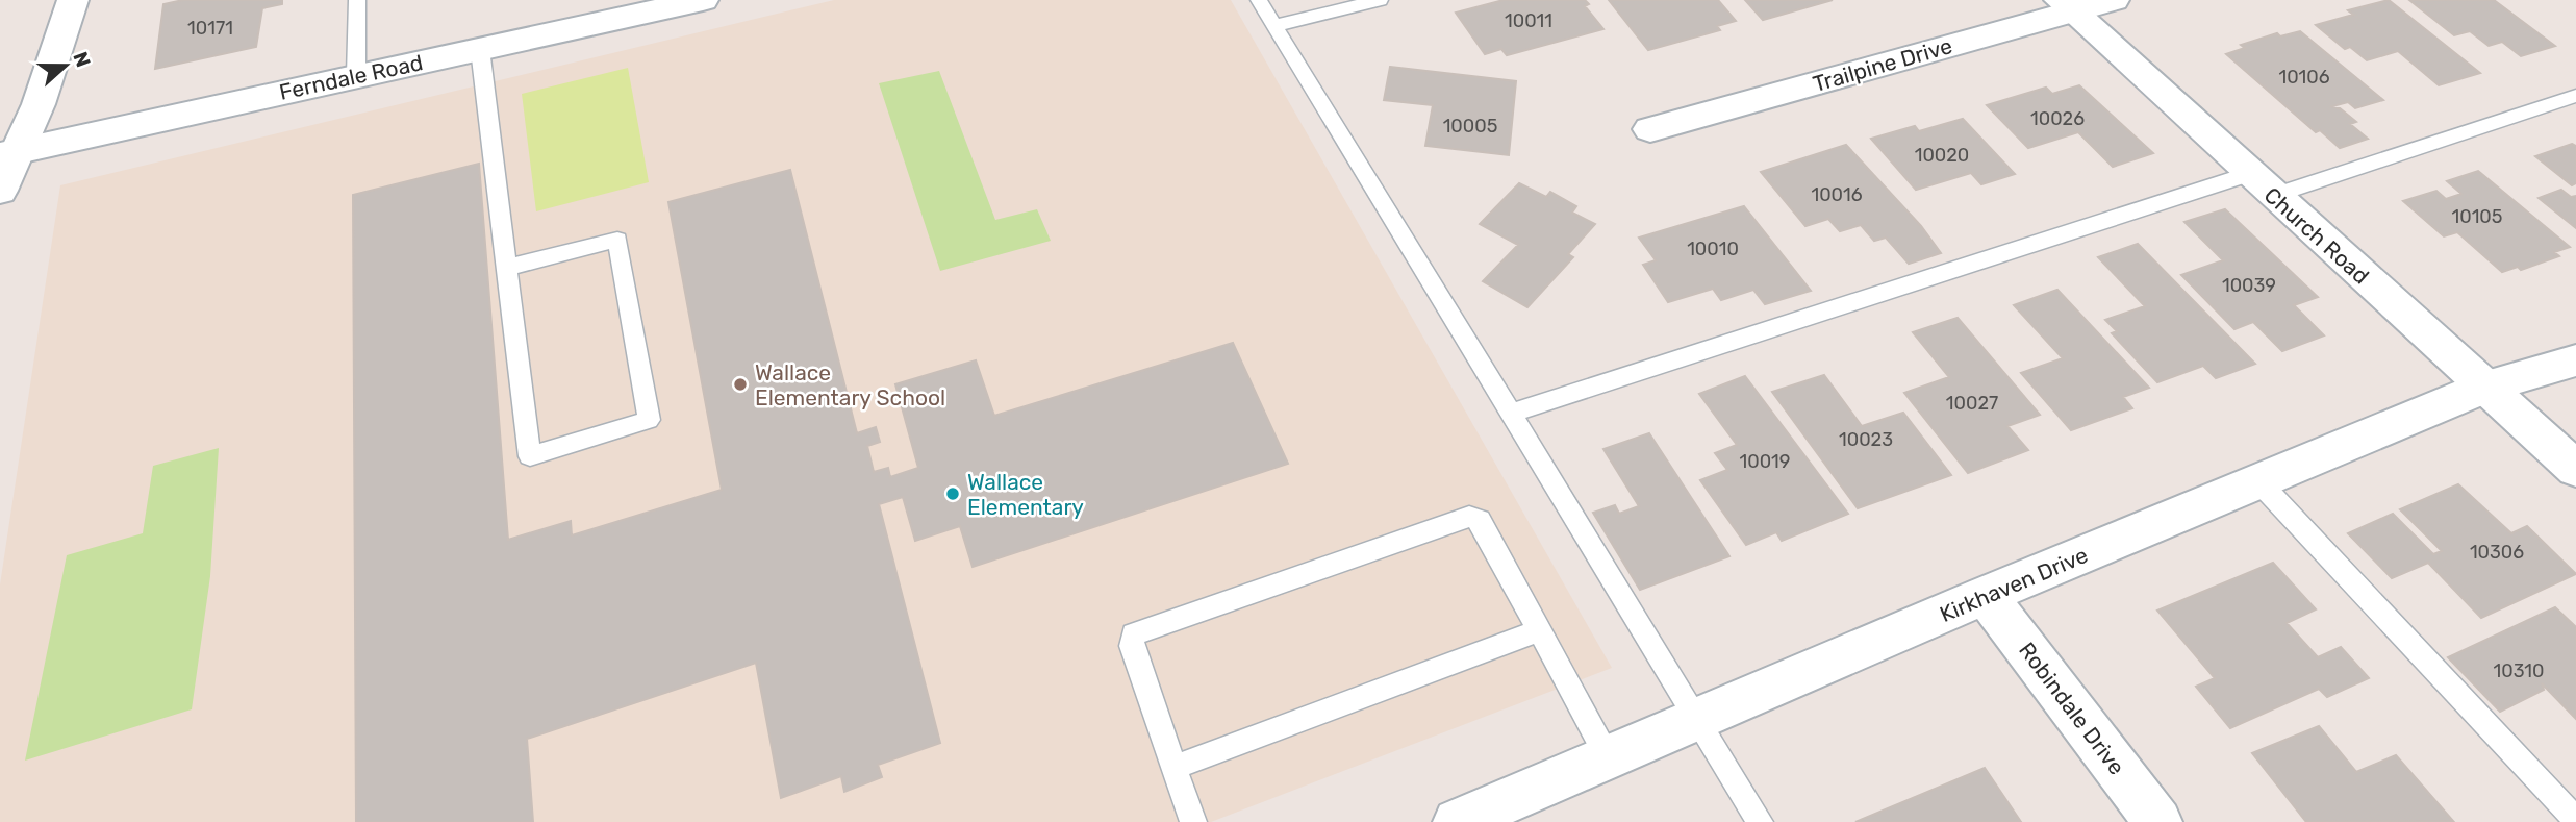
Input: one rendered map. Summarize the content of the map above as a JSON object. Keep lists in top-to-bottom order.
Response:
{
  "streets": {
    "street": [
      "Trailpine Drive",
      "Ferndale Road",
      "Church Road",
      "Kirkhaven Drive",
      "Robindale Drive"
    ]
  },
  "crossings": [
    ["Trailpine Drive", "Church Road"],
    ["Church Road", "Kirkhaven Drive"],
    ["Kirkhaven Drive", "Robindale Drive"]
  ],
  "places": ["Wallace Elementary School", "Wallace Elementary"],
  "house_numbers": [
    "10011",
    "10171",
    "10106",
    "10026",
    "10005",
    "10020",
    "10016",
    "10105",
    "10010",
    "10039",
    "10027",
    "10023",
    "10019",
    "10306",
    "10310"
  ],
  "north": "right"
}
